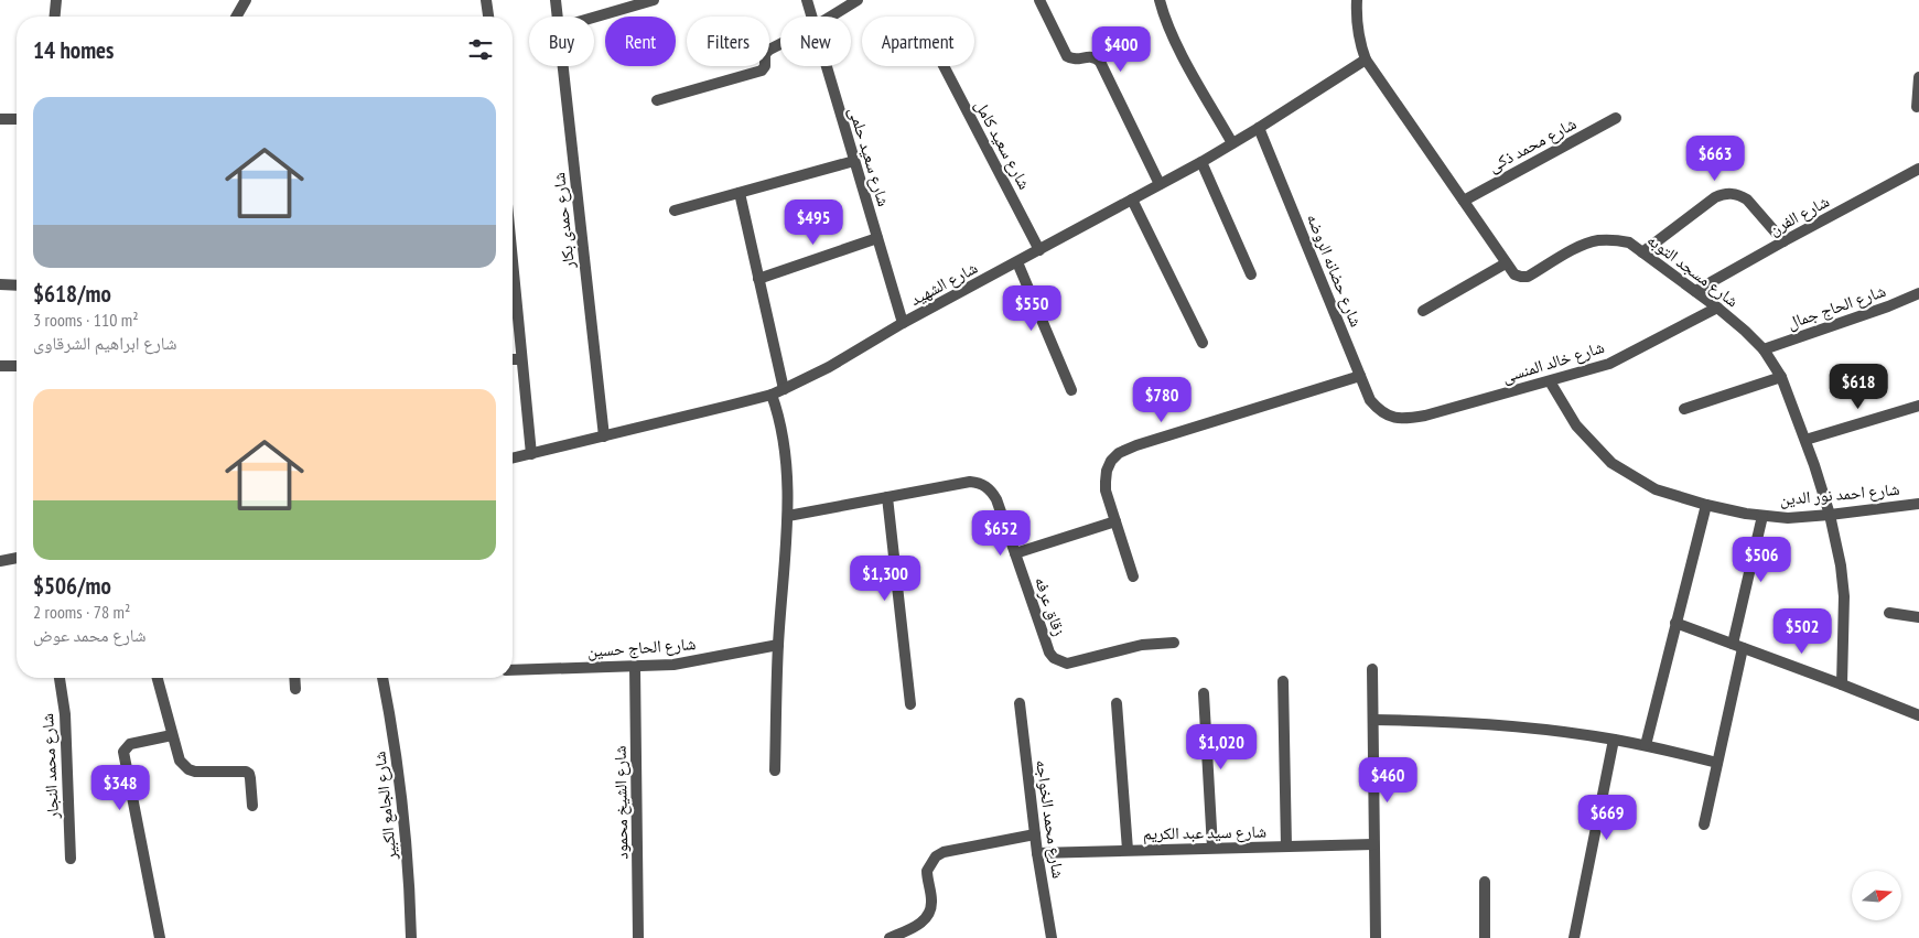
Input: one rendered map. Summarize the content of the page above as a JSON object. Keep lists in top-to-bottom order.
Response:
{
  "streets": {
    "street": [
      "شارع سعيد كامل",
      "شارع محمد ذكى",
      "شارع سعيد حلمى",
      "شارع الفرن",
      "شارع حمدى بكار",
      "شارع حضانه الروضه",
      "شارع مسجد التوبه",
      "شارع الشهيد",
      "شارع الحاج جمال",
      "شارع خالد المنسى",
      "شارع احمد نور الدين",
      "زقاق عرفه",
      "شارع الحاج حسين",
      "شارع محمد النجار",
      "شارع الشيخ محمود",
      "شارع الجامع الكبير",
      "شارع محمد الخواجه",
      "شارع سيد عبد الكريم"
    ]
  },
  "crossings": [
    ["شارع سعيد كامل", "شارع الشهيد"],
    ["شارع محمد ذكى", "شارع مسجد التوبه"],
    ["شارع سعيد حلمى", "شارع الشهيد"],
    ["شارع الفرن", "شارع مسجد التوبه"],
    ["شارع حمدى بكار", "شارع الشهيد"],
    ["شارع حضانه الروضه", "شارع الشهيد"],
    ["شارع حضانه الروضه", "شارع خالد المنسى"],
    ["شارع مسجد التوبه", "شارع الشهيد"],
    ["شارع مسجد التوبه", "شارع الحاج جمال"],
    ["شارع مسجد التوبه", "شارع خالد المنسى"],
    ["شارع مسجد التوبه", "شارع احمد نور الدين"],
    ["شارع خالد المنسى", "شارع احمد نور الدين"],
    ["شارع الحاج حسين", "شارع الشيخ محمود"],
    ["شارع محمد الخواجه", "شارع سيد عبد الكريم"]
  ],
  "north": "right",
  "page": {
    "chip": [
      "Buy",
      "Rent",
      "Filters",
      "New",
      "Apartment"
    ],
    "heading": "14 homes",
    "price": [
      "$400",
      "$663",
      "$495",
      "$550",
      "$618",
      "$780",
      "$652",
      "$506",
      "$1,300",
      "$502",
      "$1,020",
      "$460",
      "$348",
      "$669"
    ],
    "list": [
      {
        "name": "$618/mo",
        "note": "3 rooms · 110 m² · شارع ابراهيم الشرقاوى"
      },
      {
        "name": "$506/mo",
        "note": "2 rooms · 78 m² · شارع محمد عوض"
      }
    ]
  }
}
